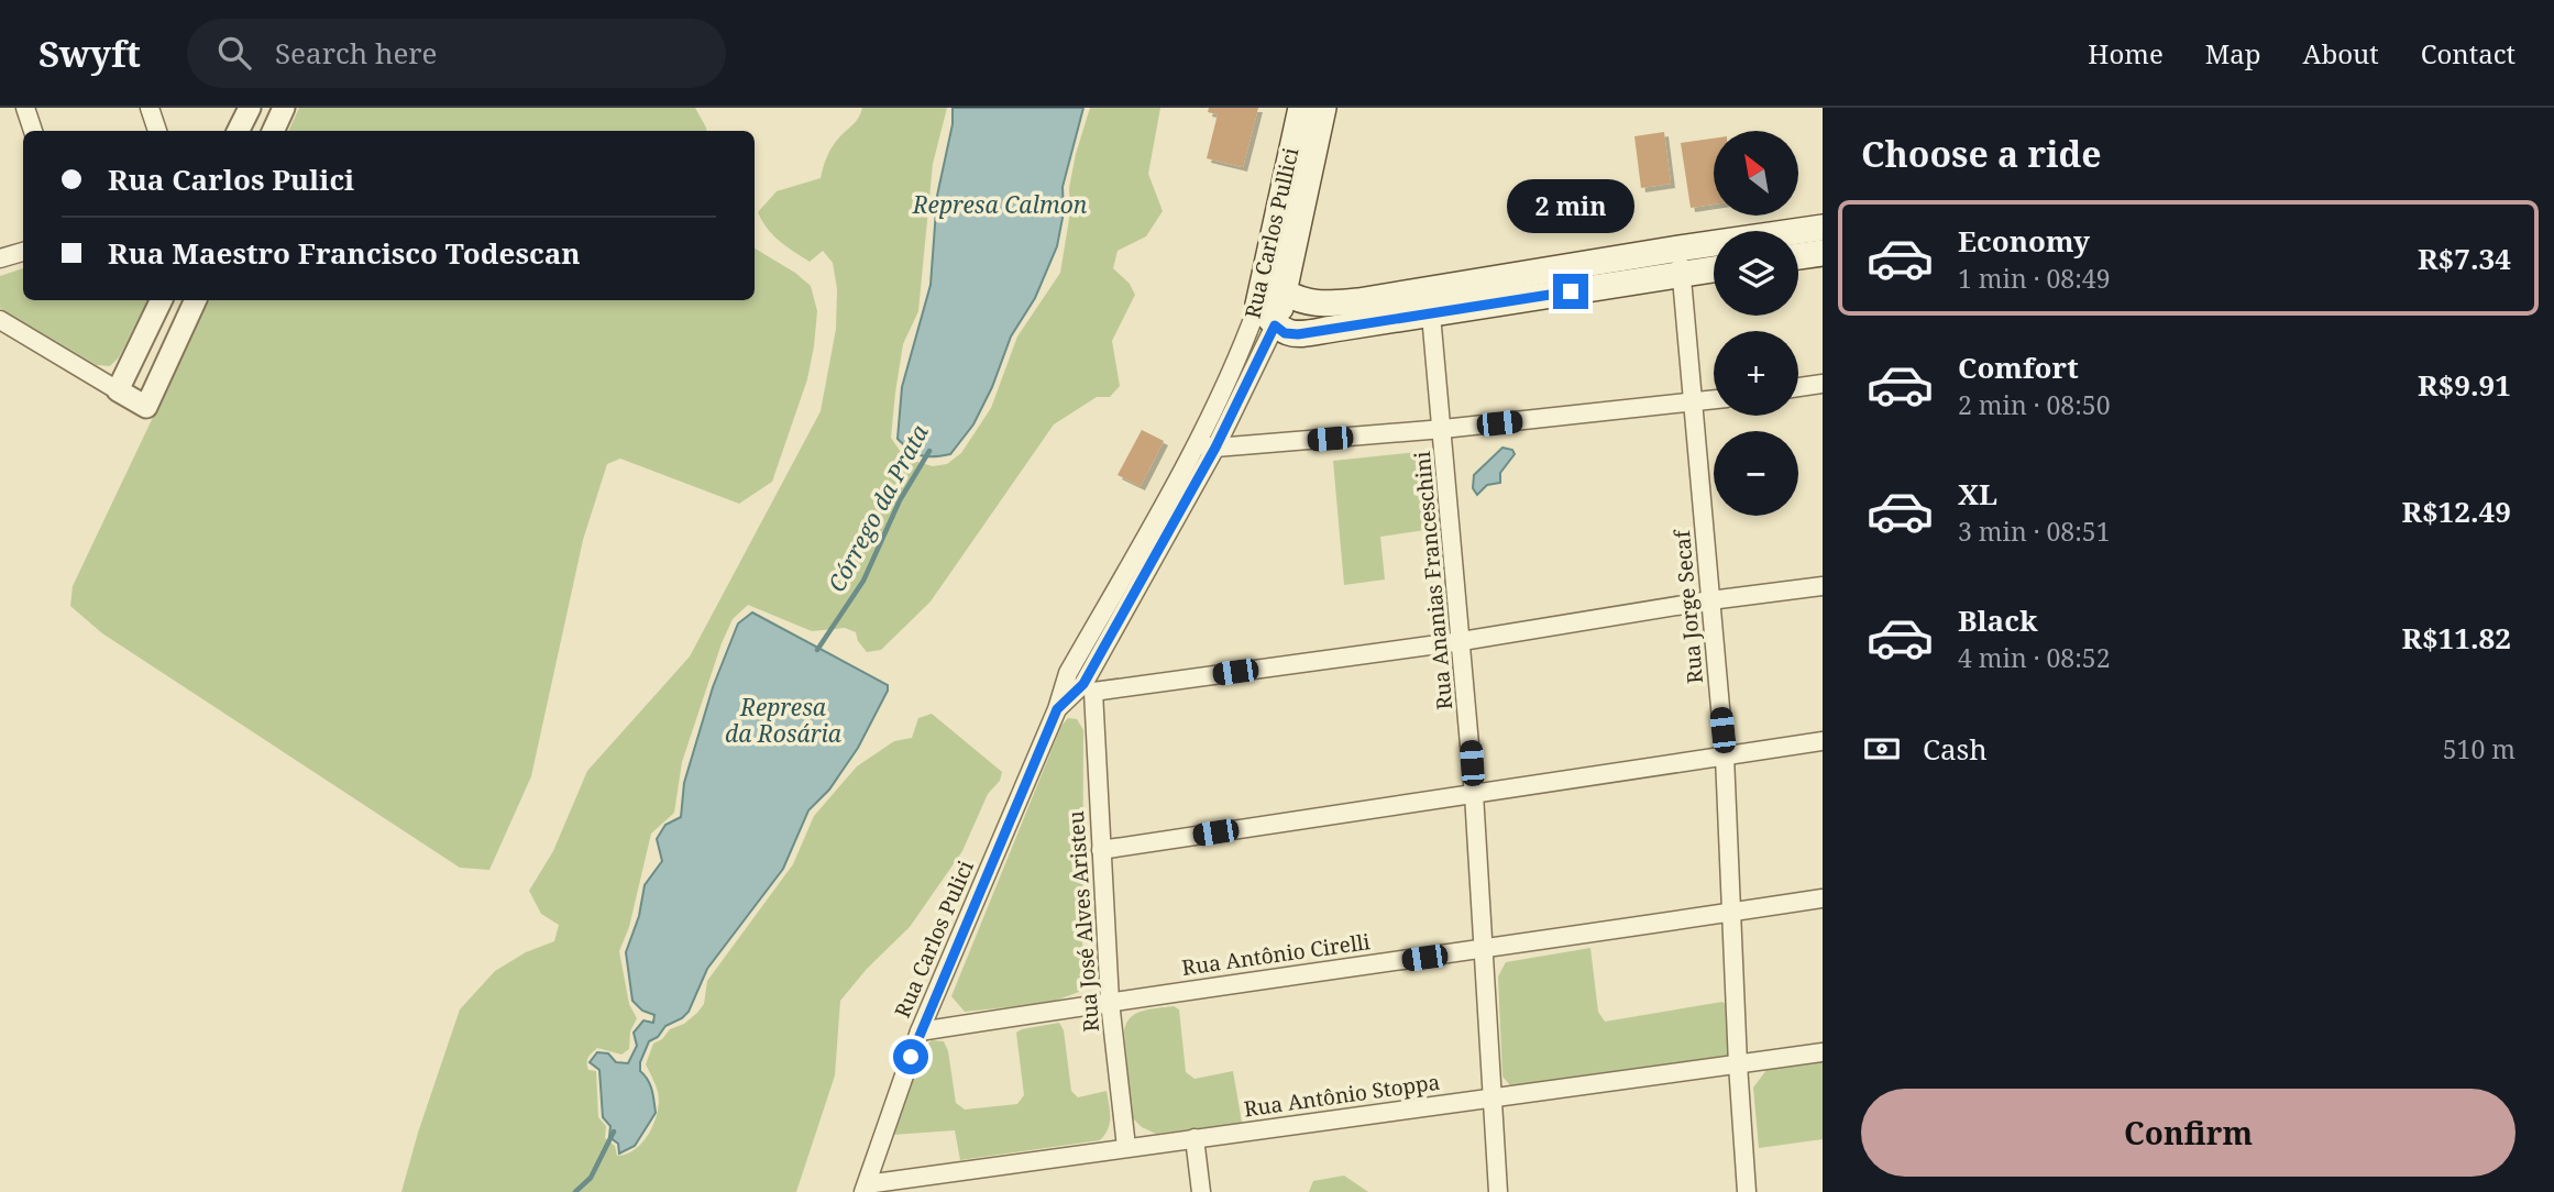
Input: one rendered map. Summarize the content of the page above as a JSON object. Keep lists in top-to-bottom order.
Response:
{
  "streets": {
    "main road": ["Rua Carlos Pullici"],
    "street": [
      "Rua Ananias Franceschini",
      "Rua Jorge Secaf",
      "Rua José Alves Aristeu",
      "Rua Carlos Pulici",
      "Rua Antônio Cirelli",
      "Rua Antônio Stoppa"
    ]
  },
  "crossings": [
    ["Rua Carlos Pullici", "Rua José Alves Aristeu"],
    ["Rua Carlos Pullici", "Rua Carlos Pulici"],
    ["Rua Ananias Franceschini", "Rua Antônio Cirelli"],
    ["Rua Ananias Franceschini", "Rua Antônio Stoppa"],
    ["Rua Jorge Secaf", "Rua Antônio Cirelli"],
    ["Rua Jorge Secaf", "Rua Antônio Stoppa"],
    ["Rua José Alves Aristeu", "Rua Antônio Cirelli"],
    ["Rua José Alves Aristeu", "Rua Antônio Stoppa"],
    ["Rua Carlos Pulici", "Rua Antônio Cirelli"],
    ["Rua Carlos Pulici", "Rua Antônio Stoppa"]
  ],
  "water": ["Represa Calmon", "Córrego da Prata", "Represa da Rosária"],
  "north": "top left",
  "page": {
    "header": "Swyft",
    "search": "Search here",
    "nav": [
      "Home",
      "Map",
      "About",
      "Contact"
    ],
    "heading": "Choose a ride",
    "map_buttons": ["+", "−"],
    "banner": ["Rua Carlos Pulici", "Rua Maestro Francisco Todescan"],
    "bubble": "2 min",
    "list": [
      {
        "name": "Economy",
        "note": "1 min · 08:49",
        "value": "R$7.34"
      },
      {
        "name": "Comfort",
        "note": "2 min · 08:50",
        "value": "R$9.91"
      },
      {
        "name": "XL",
        "note": "3 min · 08:51",
        "value": "R$12.49"
      },
      {
        "name": "Black",
        "note": "4 min · 08:52",
        "value": "R$11.82"
      }
    ],
    "pay": ["Cash", "510 m"],
    "buttons": "Confirm"
  }
}
